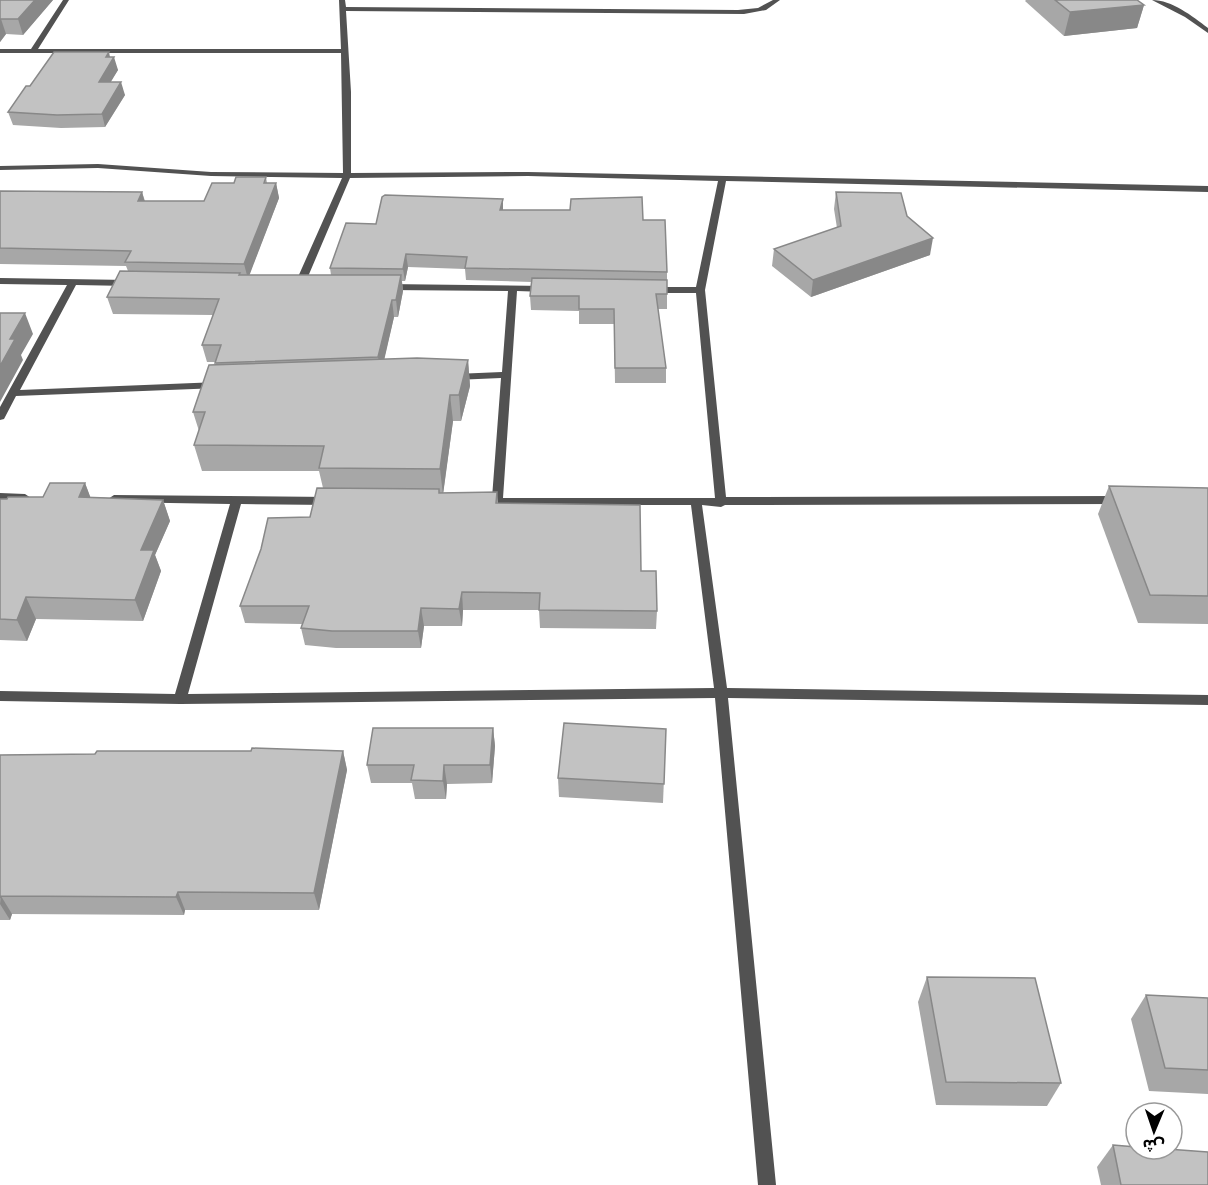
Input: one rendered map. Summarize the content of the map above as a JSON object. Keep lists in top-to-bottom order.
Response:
{
  "north": "bottom"
}
